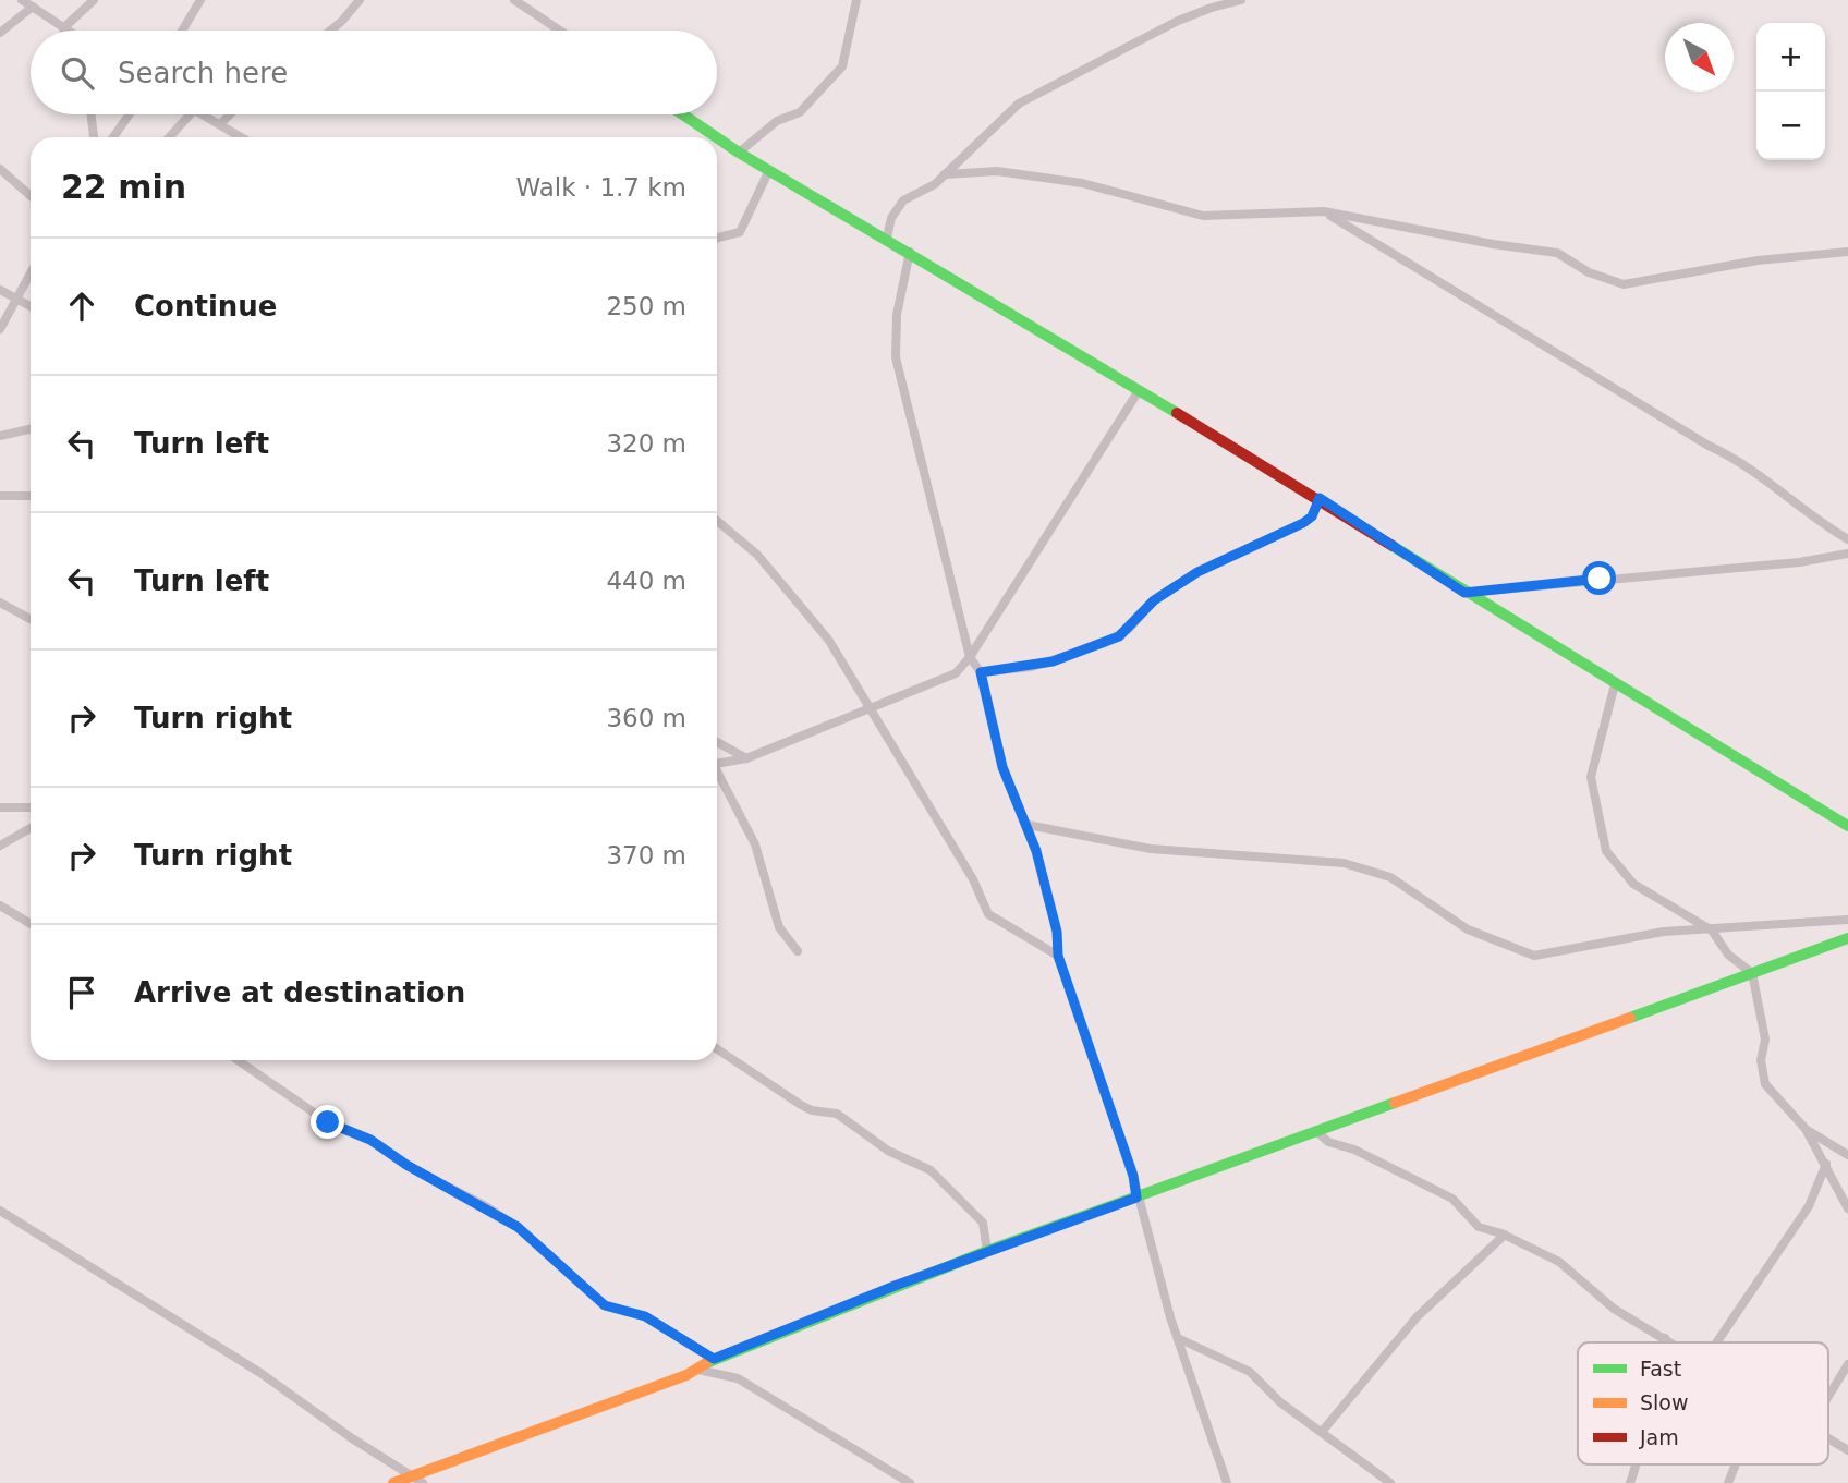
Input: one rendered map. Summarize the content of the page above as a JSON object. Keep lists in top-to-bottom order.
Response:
{
  "legend": ["Fast", "Slow", "Jam"],
  "north": "bottom right",
  "page": {
    "map_buttons": ["+", "−"],
    "search": "Search here",
    "heading": ["22 min", "Walk · 1.7 km"],
    "list": [
      ["Continue", "250 m"],
      ["Turn left", "320 m"],
      ["Turn left", "440 m"],
      ["Turn right", "360 m"],
      ["Turn right", "370 m"],
      "Arrive at destination"
    ]
  }
}
